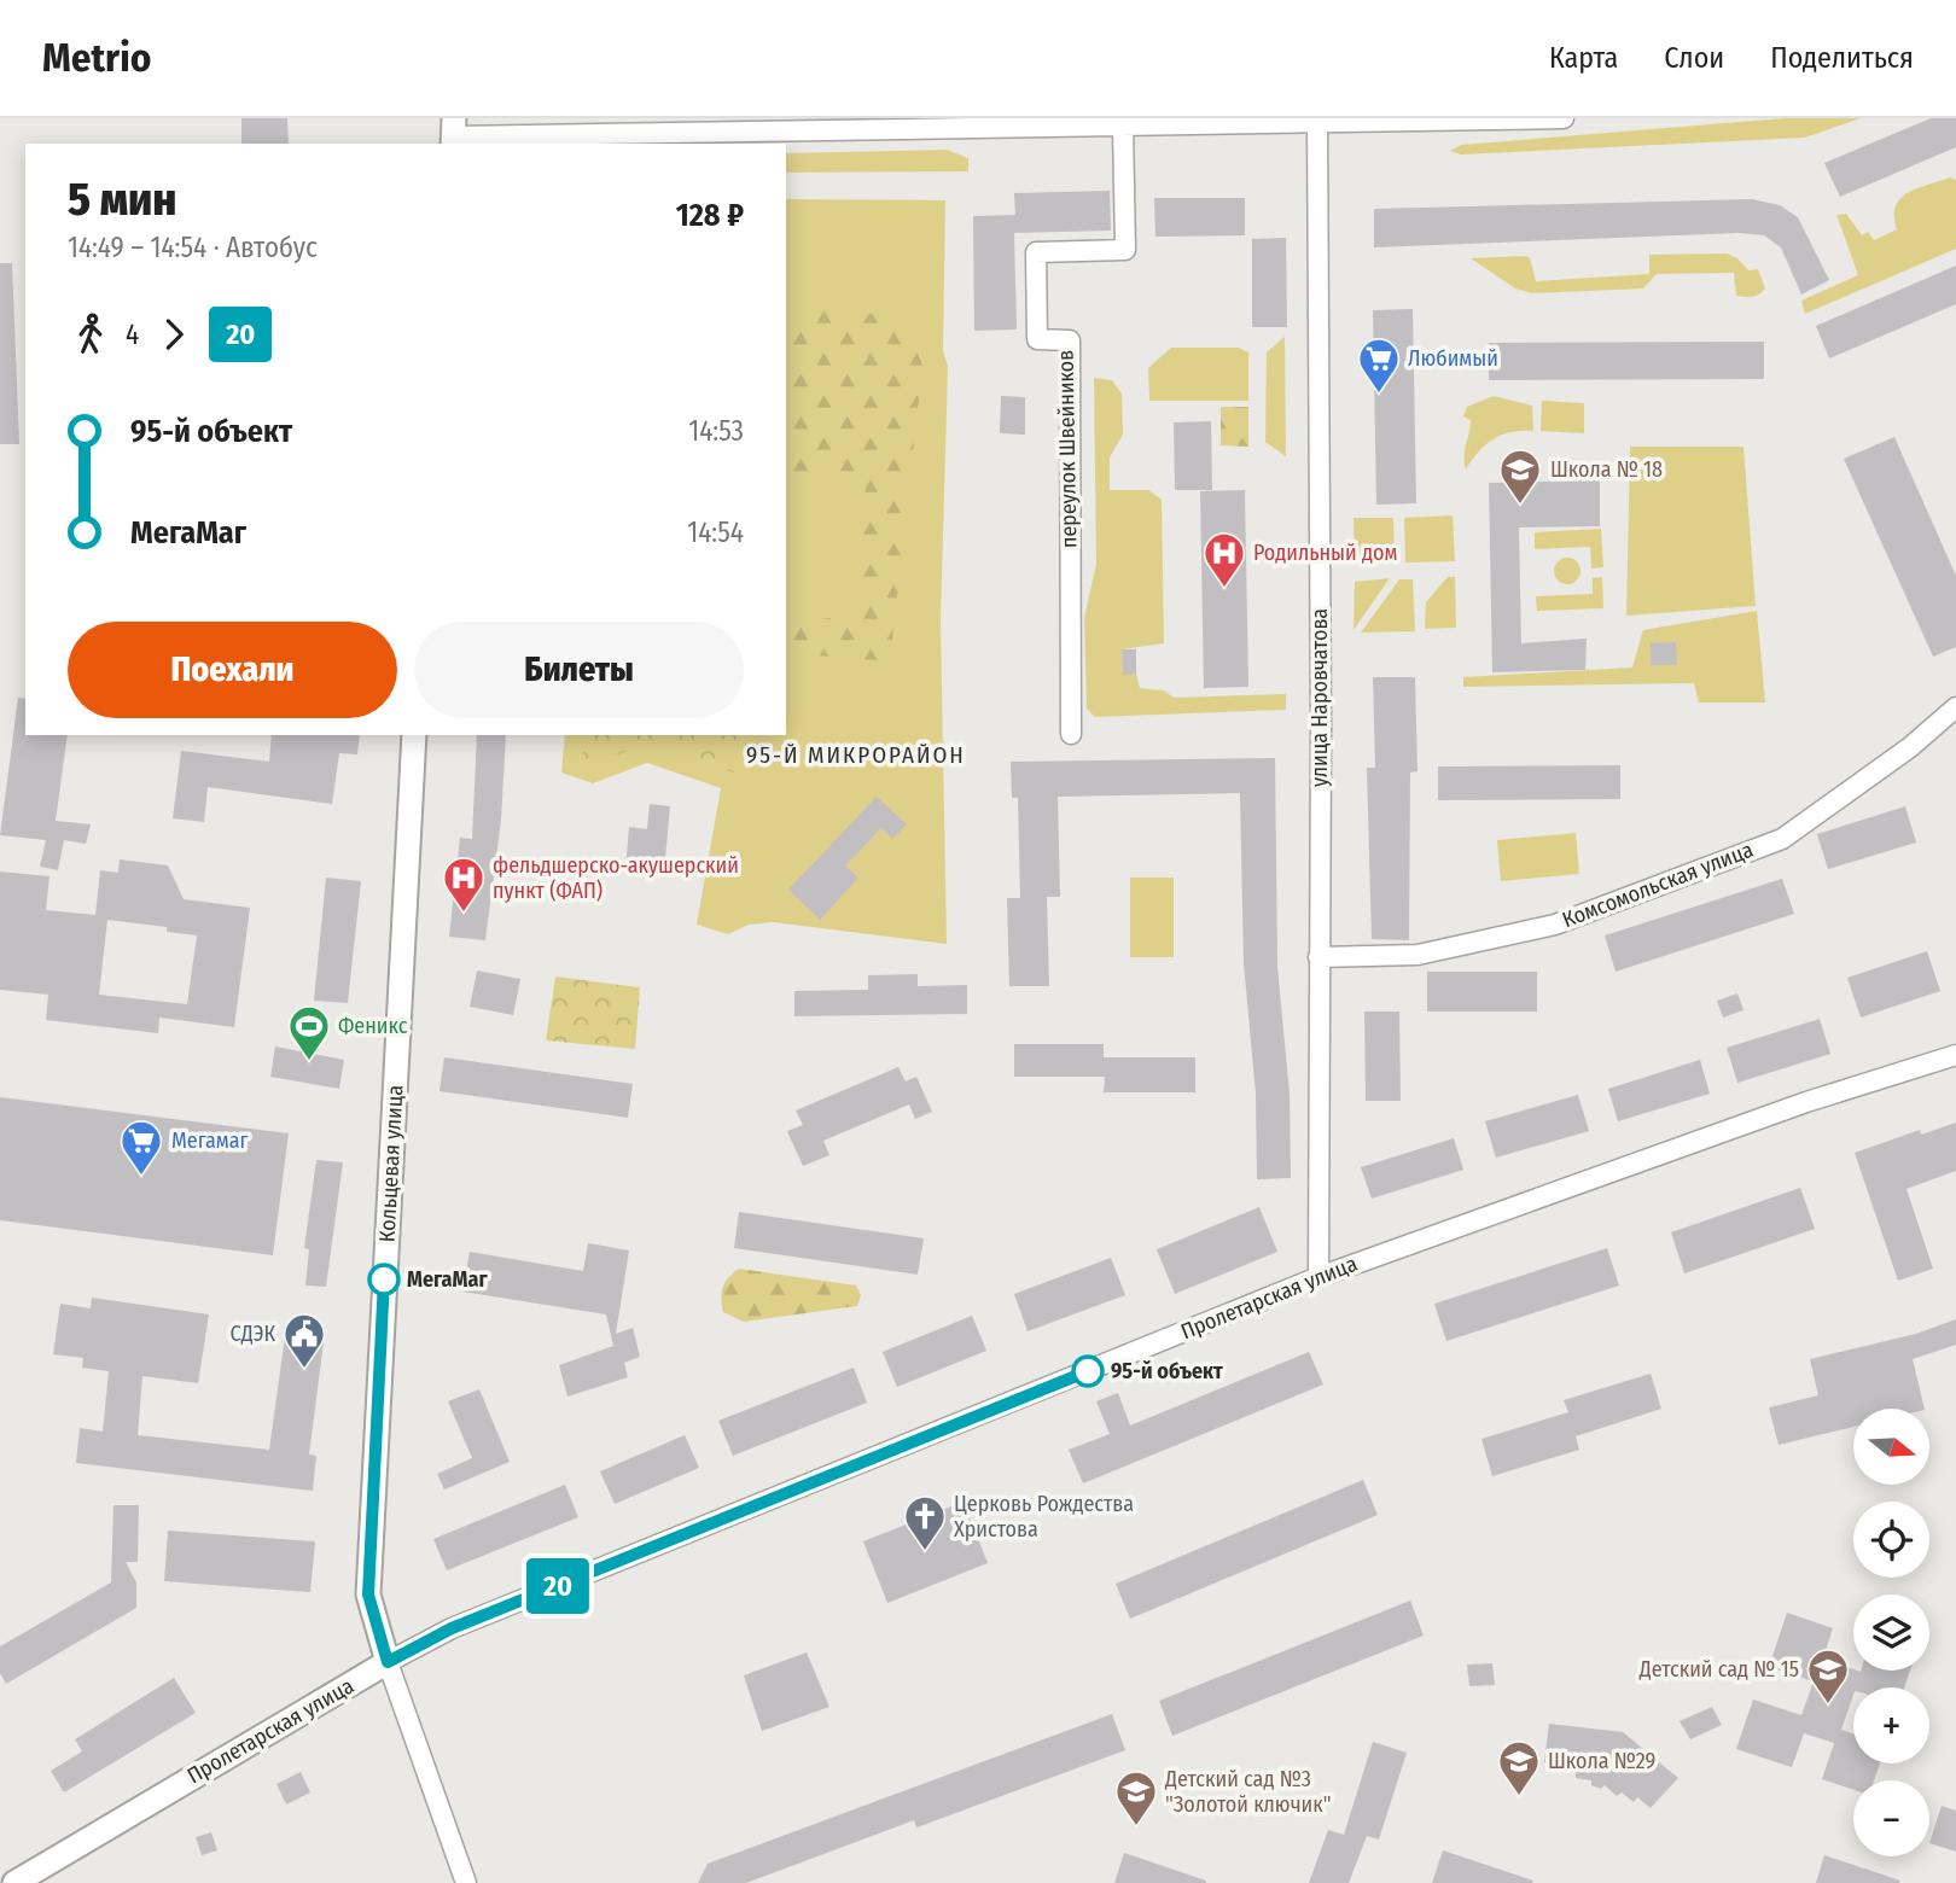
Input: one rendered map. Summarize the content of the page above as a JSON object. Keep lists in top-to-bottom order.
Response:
{
  "streets": {
    "main road": ["Кольцевая улица", "Пролетарская улица"],
    "street": ["переулок Швейников", "улица Наровчатова", "Комсомольская улица"]
  },
  "crossings": [
    ["улица Наровчатова", "Комсомольская улица"],
    ["улица Наровчатова", "Пролетарская улица"],
    ["Кольцевая улица", "Пролетарская улица"]
  ],
  "districts": ["95-Й МИКРОРАЙОН"],
  "places": {
    "supermarket": ["Любимый", "Мегамаг"],
    "school or university": [
      "Школа № 18",
      "Детский сад № 15",
      "Школа №29",
      "Детский сад №3 \"Золотой ключик\""
    ],
    "hospital": ["Родильный дом", "фельдшерско-акушерский пункт (ФАП)"],
    "sports": ["Феникс"],
    "other": ["МегаМаг", "95-й объект"],
    "public building": ["СДЭК"],
    "church": ["Церковь Рождества Христова"]
  },
  "lines": ["bus line 20"],
  "north": "right",
  "page": {
    "header": "Metrio",
    "nav": ["Карта", "Слои", "Поделиться"],
    "on_map": "20",
    "heading": ["5 мин", "14:49 – 14:54 · Автобус", "128 ₽"],
    "legs": ["4", "20"],
    "list": [
      {
        "name": "95-й объект",
        "value": "14:53"
      },
      {
        "name": "МегаМаг",
        "value": "14:54"
      }
    ],
    "buttons": ["Поехали", "Билеты"],
    "map_buttons": ["+", "−"]
  }
}
